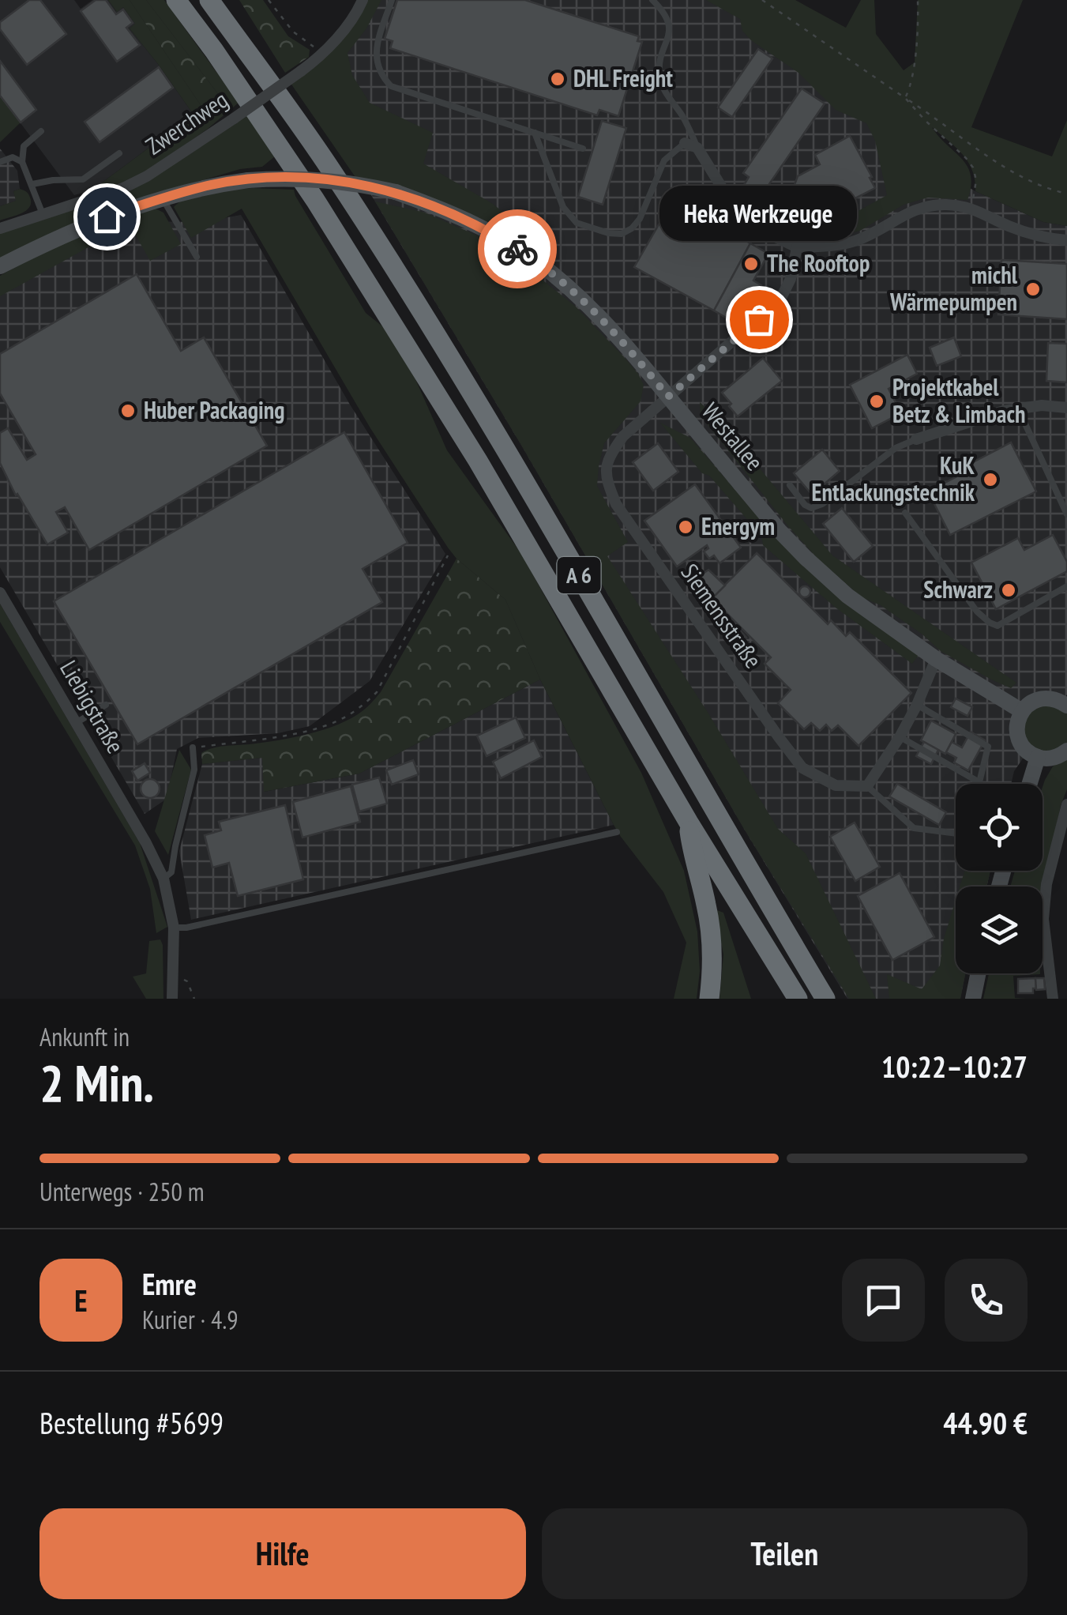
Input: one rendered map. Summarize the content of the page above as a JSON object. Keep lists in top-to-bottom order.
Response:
{
  "streets": {
    "highway": ["A 6"],
    "main road": ["Westallee"],
    "street": ["Zwerchweg", "Siemensstraße", "Liebigstraße"]
  },
  "crossings": [
    ["Westallee", "Siemensstraße"]
  ],
  "places": [
    "DHL Freight",
    "The Rooftop",
    "michl Wärmepumpen",
    "Heka Werkzeuge",
    "Projektkabel Betz & Limbach",
    "Huber Packaging",
    "KuK Entlackungstechnik",
    "Energym",
    "Schwarz"
  ],
  "page": {
    "bubble": "Heka Werkzeuge",
    "heading": ["2 Min.", "Ankunft in", "10:22–10:27"],
    "panel": [
      "Emre",
      "Kurier · 4.9",
      "Bestellung #5699",
      "44.90 €"
    ],
    "bar": "Unterwegs · 250 m",
    "round": "E",
    "buttons": ["Hilfe", "Teilen"]
  }
}
